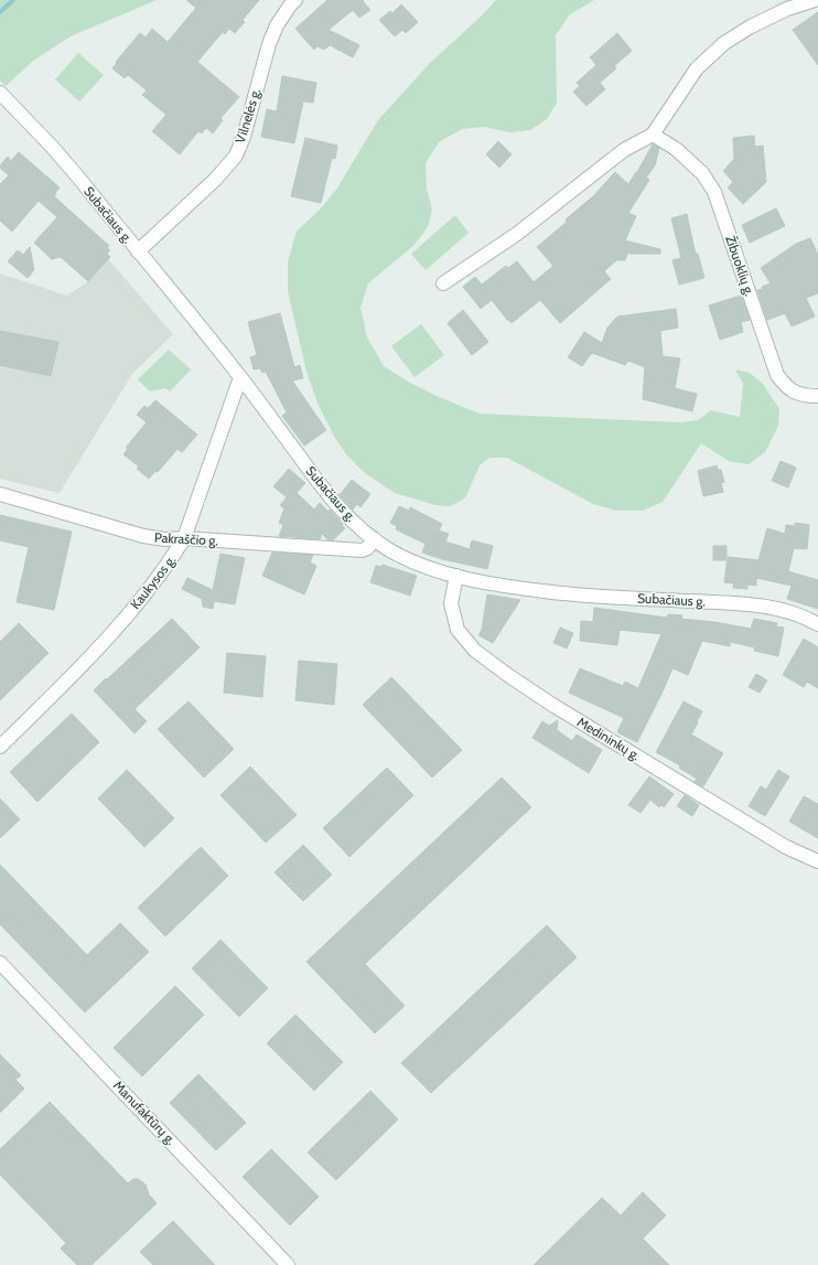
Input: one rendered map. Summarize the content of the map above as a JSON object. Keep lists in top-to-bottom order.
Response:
{
  "streets": {
    "street": [
      "Vilnelės g.",
      "Subačiaus g.",
      "Žibuoklių g.",
      "Pakraščio g.",
      "Kaukysos g.",
      "Medininkų g.",
      "Manufaktūrų g."
    ]
  },
  "crossings": [
    ["Vilnelės g.", "Subačiaus g."],
    ["Subačiaus g.", "Pakraščio g."],
    ["Subačiaus g.", "Kaukysos g."],
    ["Subačiaus g.", "Medininkų g."],
    ["Pakraščio g.", "Kaukysos g."]
  ]
}
